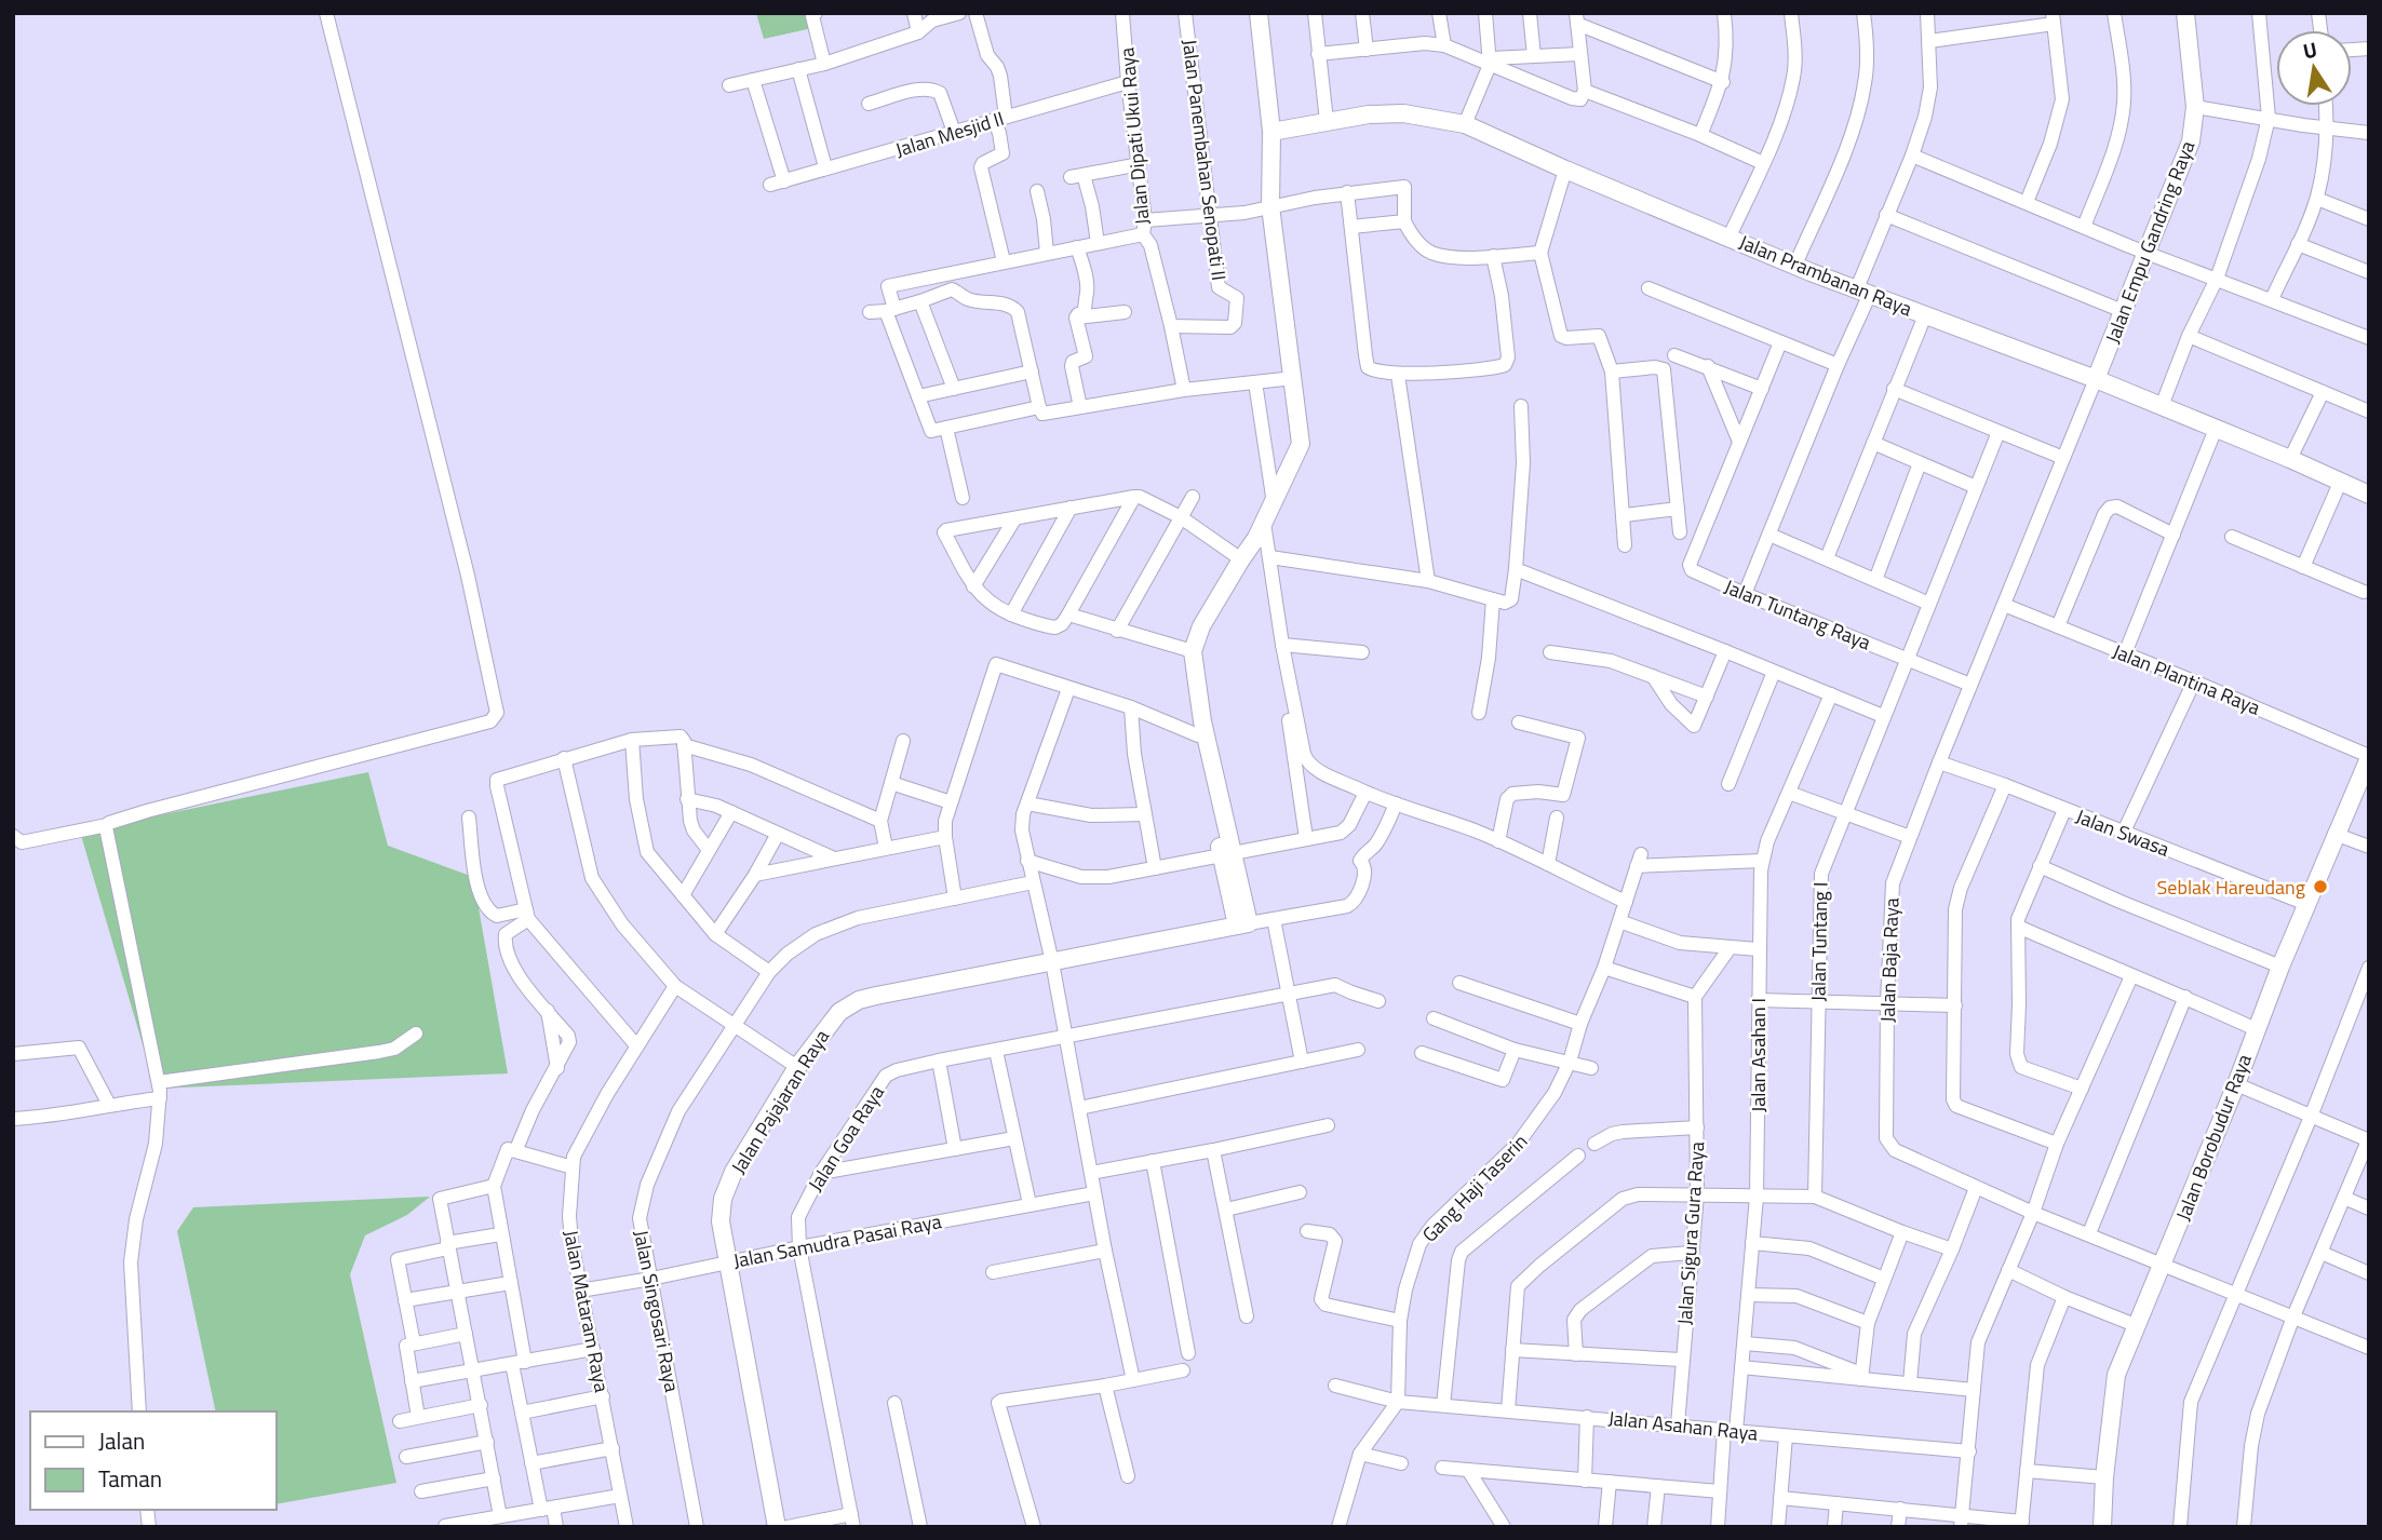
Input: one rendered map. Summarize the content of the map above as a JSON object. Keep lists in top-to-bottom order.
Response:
{
  "streets": {
    "street": [
      "Jalan Mesjid II",
      "Jalan Dipati Ukui Raya",
      "Jalan Panembahan Senopati II",
      "Jalan Empu Gandring Raya",
      "Jalan Prambanan Raya",
      "Jalan Tuntang Raya",
      "Jalan Plantina Raya",
      "Jalan Swasa",
      "Jalan Tuntang I",
      "Jalan Baja Raya",
      "Jalan Asahan I",
      "Jalan Pajajaran Raya",
      "Jalan Borobudur Raya",
      "Jalan Goa Raya",
      "Gang Haji Taserin",
      "Jalan Sigura Gura Raya",
      "Jalan Samudra Pasai Raya",
      "Jalan Mataram Raya",
      "Jalan Singosari Raya",
      "Jalan Asahan Raya"
    ]
  },
  "crossings": [
    ["Jalan Mesjid II", "Jalan Dipati Ukui Raya"],
    ["Jalan Dipati Ukui Raya", "Jalan Panembahan Senopati II"],
    ["Jalan Empu Gandring Raya", "Jalan Prambanan Raya"],
    ["Jalan Empu Gandring Raya", "Jalan Baja Raya"],
    ["Jalan Prambanan Raya", "Jalan Baja Raya"],
    ["Jalan Tuntang Raya", "Jalan Tuntang I"],
    ["Jalan Tuntang Raya", "Jalan Baja Raya"],
    ["Jalan Plantina Raya", "Jalan Baja Raya"],
    ["Jalan Plantina Raya", "Jalan Borobudur Raya"],
    ["Jalan Swasa", "Jalan Baja Raya"],
    ["Jalan Swasa", "Jalan Borobudur Raya"],
    ["Jalan Baja Raya", "Jalan Borobudur Raya"],
    ["Jalan Asahan I", "Gang Haji Taserin"],
    ["Jalan Asahan I", "Jalan Asahan Raya"],
    ["Jalan Pajajaran Raya", "Jalan Samudra Pasai Raya"],
    ["Jalan Goa Raya", "Jalan Samudra Pasai Raya"],
    ["Gang Haji Taserin", "Jalan Asahan Raya"],
    ["Jalan Sigura Gura Raya", "Jalan Asahan Raya"],
    ["Jalan Samudra Pasai Raya", "Jalan Mataram Raya"],
    ["Jalan Samudra Pasai Raya", "Jalan Singosari Raya"]
  ],
  "places": ["Seblak Hareudang"],
  "legend": ["Jalan", "Taman"],
  "north": "top"
}
